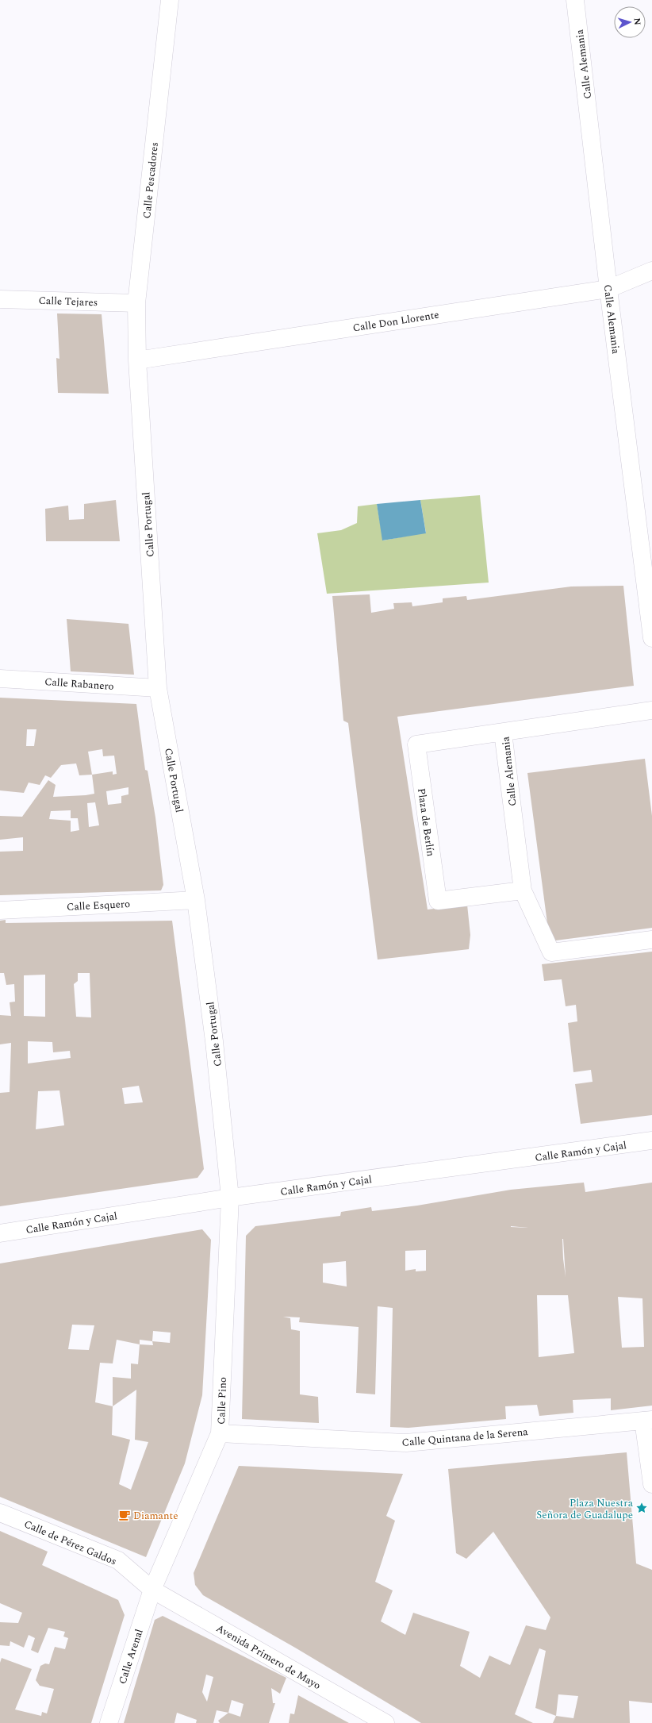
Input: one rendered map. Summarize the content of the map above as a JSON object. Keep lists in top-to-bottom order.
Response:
{
  "streets": {
    "street": [
      "Calle Alemania",
      "Calle Pescadores",
      "Calle Tejares",
      "Calle Don Llorente",
      "Calle Portugal",
      "Calle Rabanero",
      "Plaza de Berlín",
      "Calle Esquero",
      "Calle Ramón y Cajal",
      "Calle Pino",
      "Calle Quintana de la Serena",
      "Calle de Pérez Galdos",
      "Calle Arenal",
      "Avenida Primero de Mayo"
    ]
  },
  "crossings": [
    ["Calle Alemania", "Calle Don Llorente"],
    ["Calle Alemania", "Plaza de Berlín"],
    ["Calle Pescadores", "Calle Tejares"],
    ["Calle Pescadores", "Calle Don Llorente"],
    ["Calle Pescadores", "Calle Portugal"],
    ["Calle Don Llorente", "Calle Portugal"],
    ["Calle Portugal", "Calle Rabanero"],
    ["Calle Portugal", "Calle Esquero"],
    ["Calle Portugal", "Calle Ramón y Cajal"],
    ["Calle Portugal", "Calle Pino"],
    ["Calle Ramón y Cajal", "Calle Pino"],
    ["Calle Pino", "Calle Quintana de la Serena"],
    ["Calle Pino", "Calle de Pérez Galdos"],
    ["Calle Pino", "Calle Arenal"],
    ["Calle Pino", "Avenida Primero de Mayo"],
    ["Calle de Pérez Galdos", "Calle Arenal"],
    ["Calle de Pérez Galdos", "Avenida Primero de Mayo"],
    ["Calle Arenal", "Avenida Primero de Mayo"]
  ],
  "places": {
    "place": ["Plaza Nuestra Señora de Guadalupe"],
    "cafe": ["Diamante"]
  },
  "north": "right"
}
